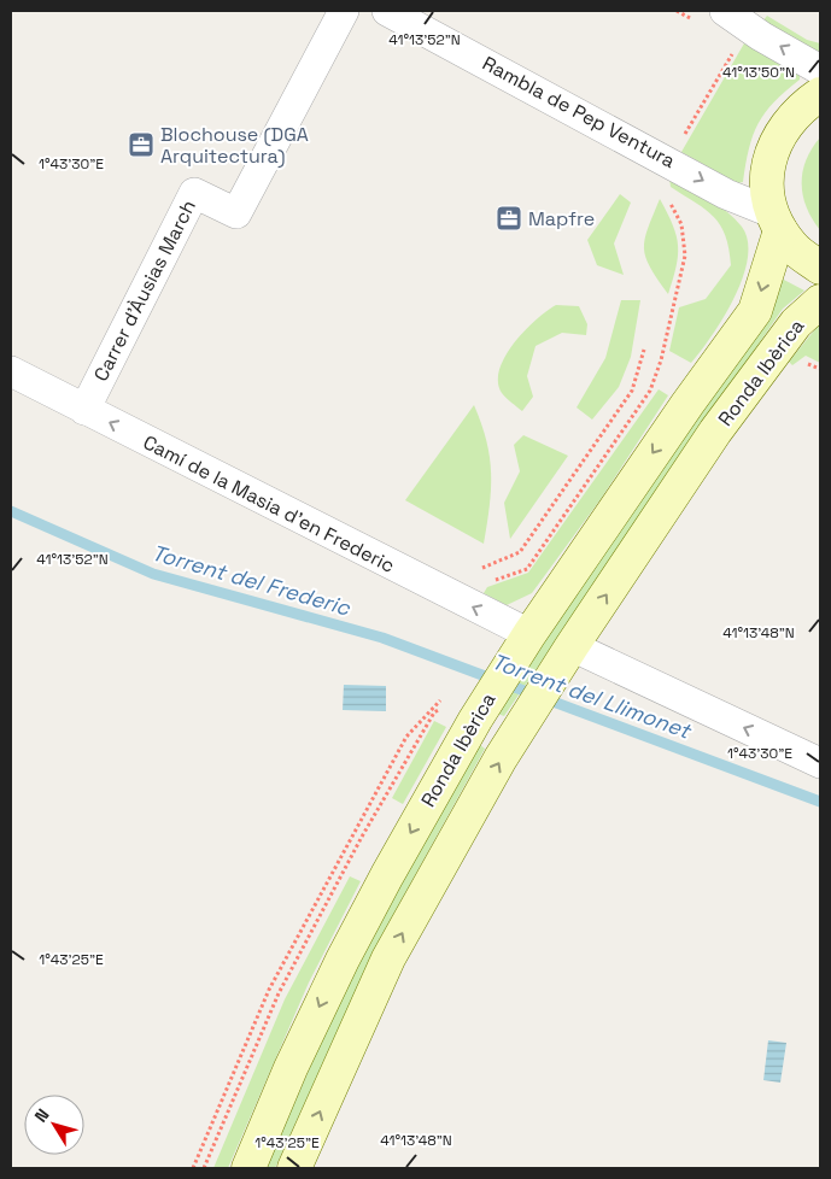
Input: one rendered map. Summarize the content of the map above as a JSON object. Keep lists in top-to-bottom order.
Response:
{
  "streets": {
    "street": [
      "Rambla de Pep Ventura",
      "Carrer d'Àusias March",
      "Ronda Ibèrica",
      "Camí de la Masia d'en Frederic"
    ]
  },
  "crossings": [
    ["Rambla de Pep Ventura", "Ronda Ibèrica"],
    ["Carrer d'Àusias March", "Camí de la Masia d'en Frederic"],
    ["Ronda Ibèrica", "Camí de la Masia d'en Frederic"]
  ],
  "one_way": ["Rambla de Pep Ventura", "Camí de la Masia d'en Frederic"],
  "water": ["Torrent del Frederic", "Torrent del Llimonet"],
  "places": {
    "office": ["Blochouse (DGA Arquitectura)", "Mapfre"]
  },
  "north": "top left",
  "coordinates": [
    "41°13'52\"N",
    "41°13'50\"N",
    "1°43'30\"E",
    "41°13'48\"N",
    "1°43'25\"E"
  ]
}
